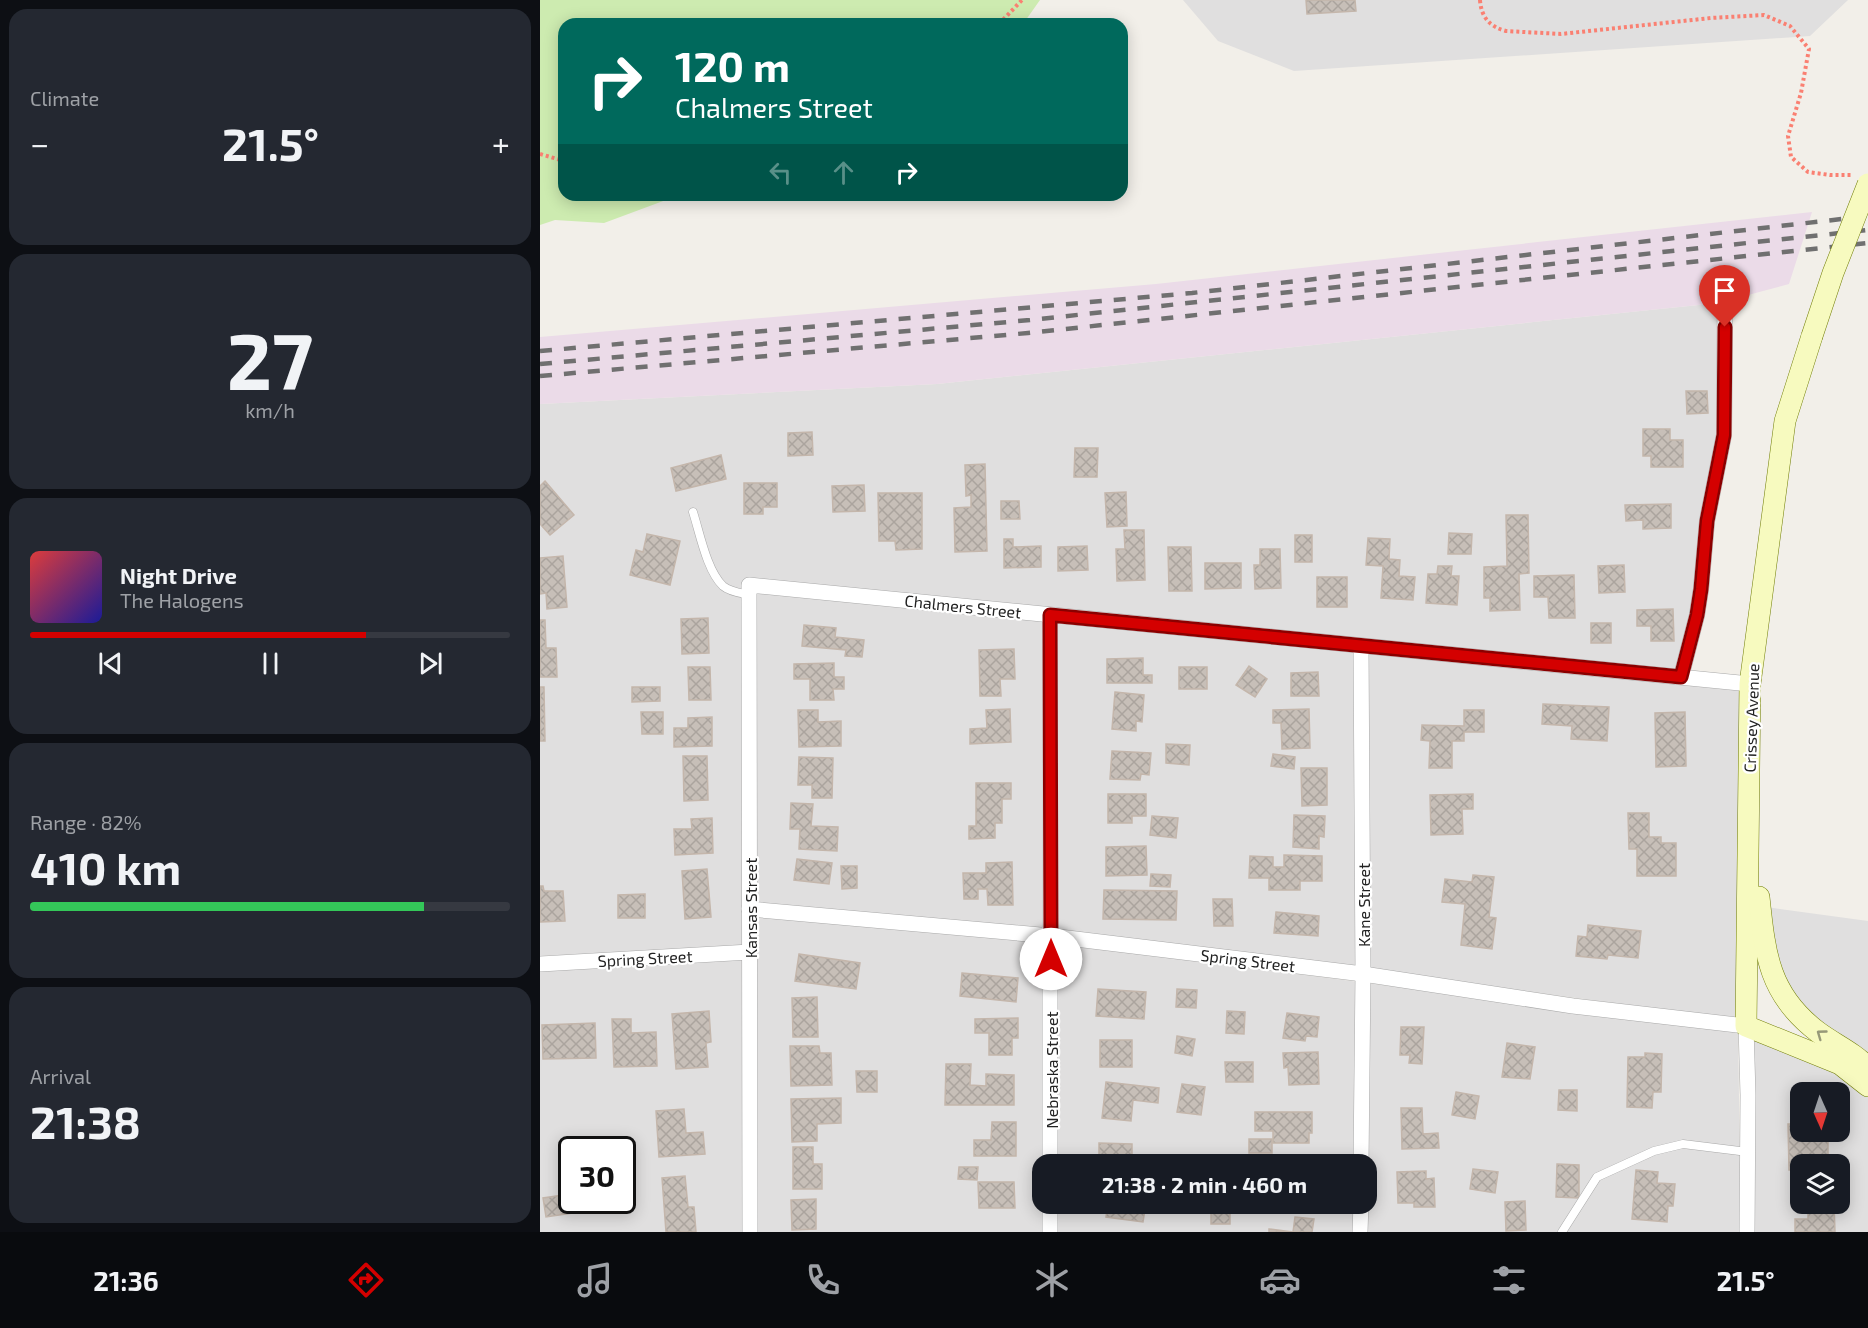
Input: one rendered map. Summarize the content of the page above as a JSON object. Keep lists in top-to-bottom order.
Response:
{
  "streets": {
    "main road": ["Crissey Avenue"],
    "street": [
      "Chalmers Street",
      "Kane Street",
      "Kansas Street",
      "Spring Street",
      "Nebraska Street"
    ]
  },
  "crossings": [
    ["Chalmers Street", "Crissey Avenue"],
    ["Chalmers Street", "Kane Street"],
    ["Chalmers Street", "Kansas Street"],
    ["Chalmers Street", "Nebraska Street"],
    ["Crissey Avenue", "Spring Street"],
    ["Kane Street", "Spring Street"],
    ["Kansas Street", "Spring Street"],
    ["Spring Street", "Nebraska Street"]
  ],
  "north": "bottom",
  "page": {
    "tile": [
      "Climate",
      ["27", "km/h"],
      ["Range · 82%", "410 km"],
      ["Arrival", "21:38"]
    ],
    "turn": ["120 m", "Chalmers Street"],
    "heat": ["−", "21.5°", "+"],
    "song": ["Night Drive", "The Halogens"],
    "limit": "30",
    "trip": "21:38 · 2 min · 460 m",
    "tabs": ["21:36", "21.5°"]
  }
}
